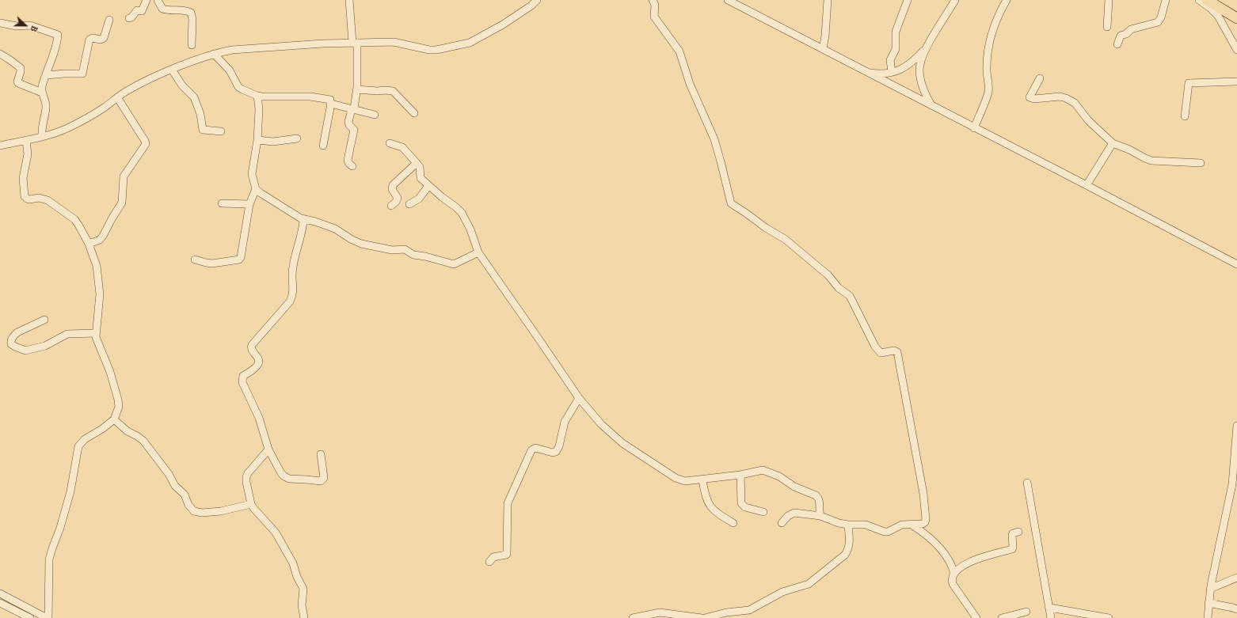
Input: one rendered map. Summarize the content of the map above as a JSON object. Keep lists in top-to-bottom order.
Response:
{
  "north": "right"
}
